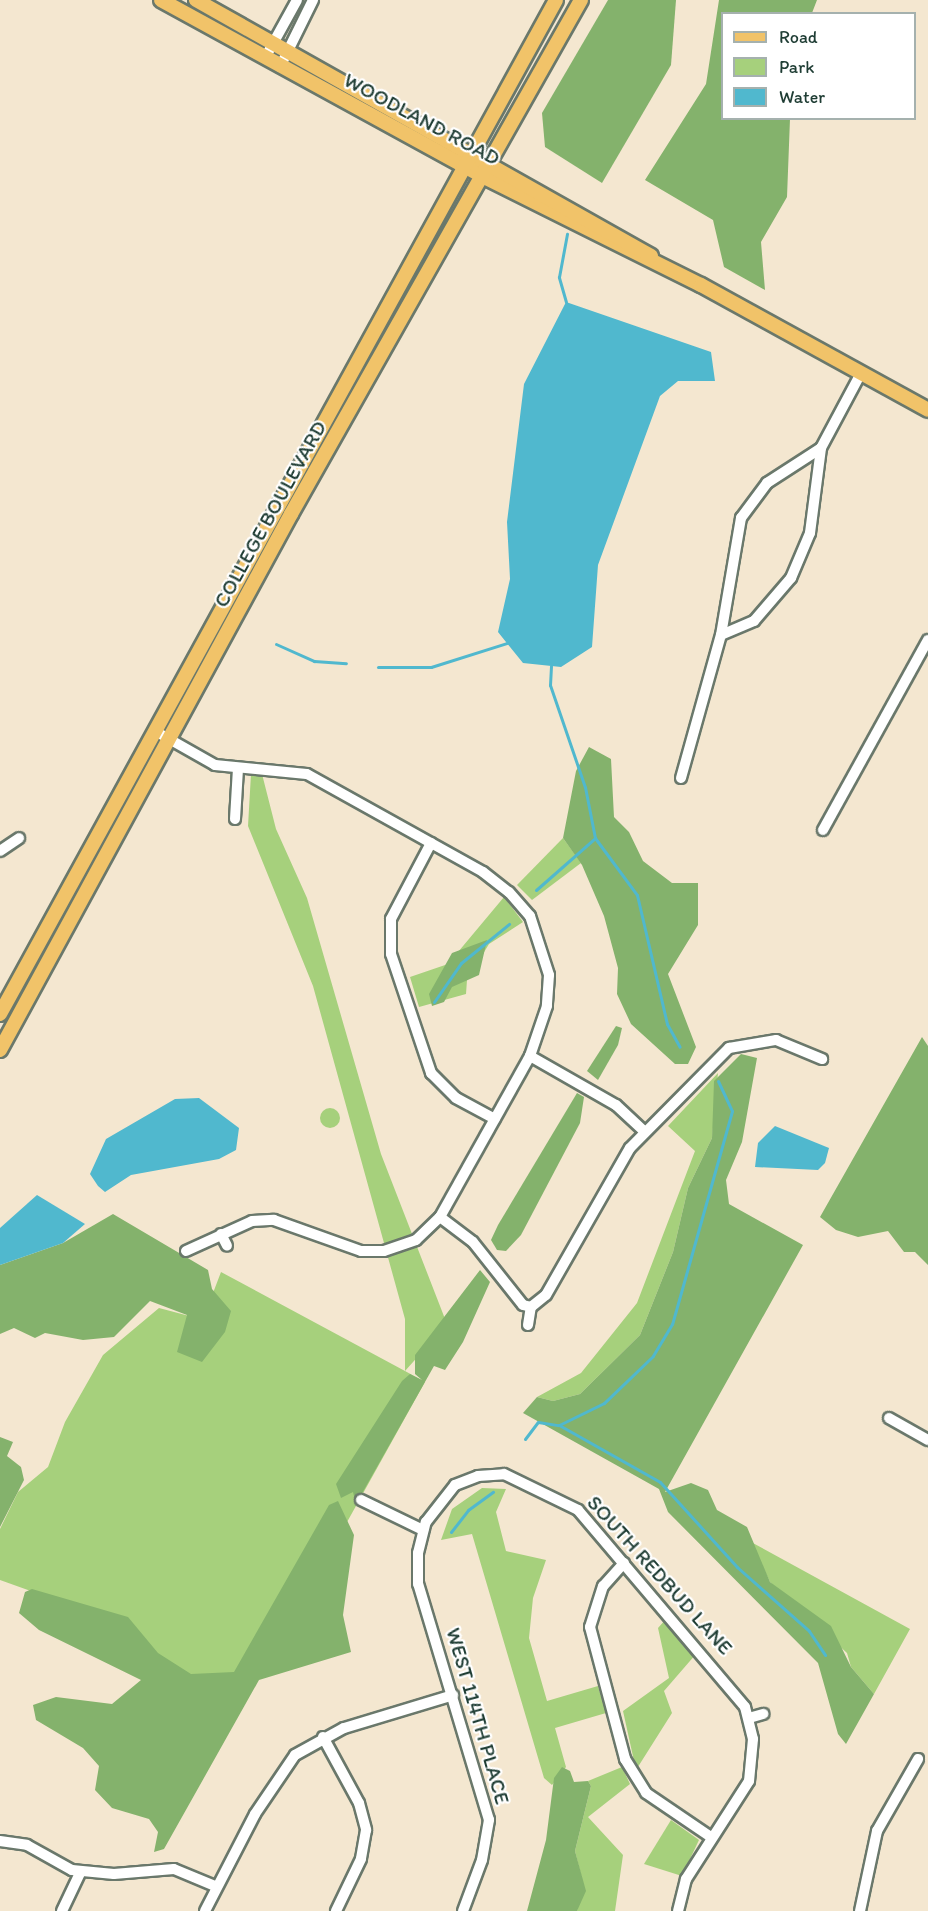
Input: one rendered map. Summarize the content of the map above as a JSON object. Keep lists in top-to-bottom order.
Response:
{
  "streets": {
    "main road": ["WOODLAND ROAD", "COLLEGE BOULEVARD"],
    "street": ["SOUTH REDBUD LANE", "WEST 114TH PLACE"]
  },
  "crossings": [
    ["WOODLAND ROAD", "COLLEGE BOULEVARD"],
    ["SOUTH REDBUD LANE", "WEST 114TH PLACE"]
  ],
  "legend": ["Road", "Park", "Water"]
}
